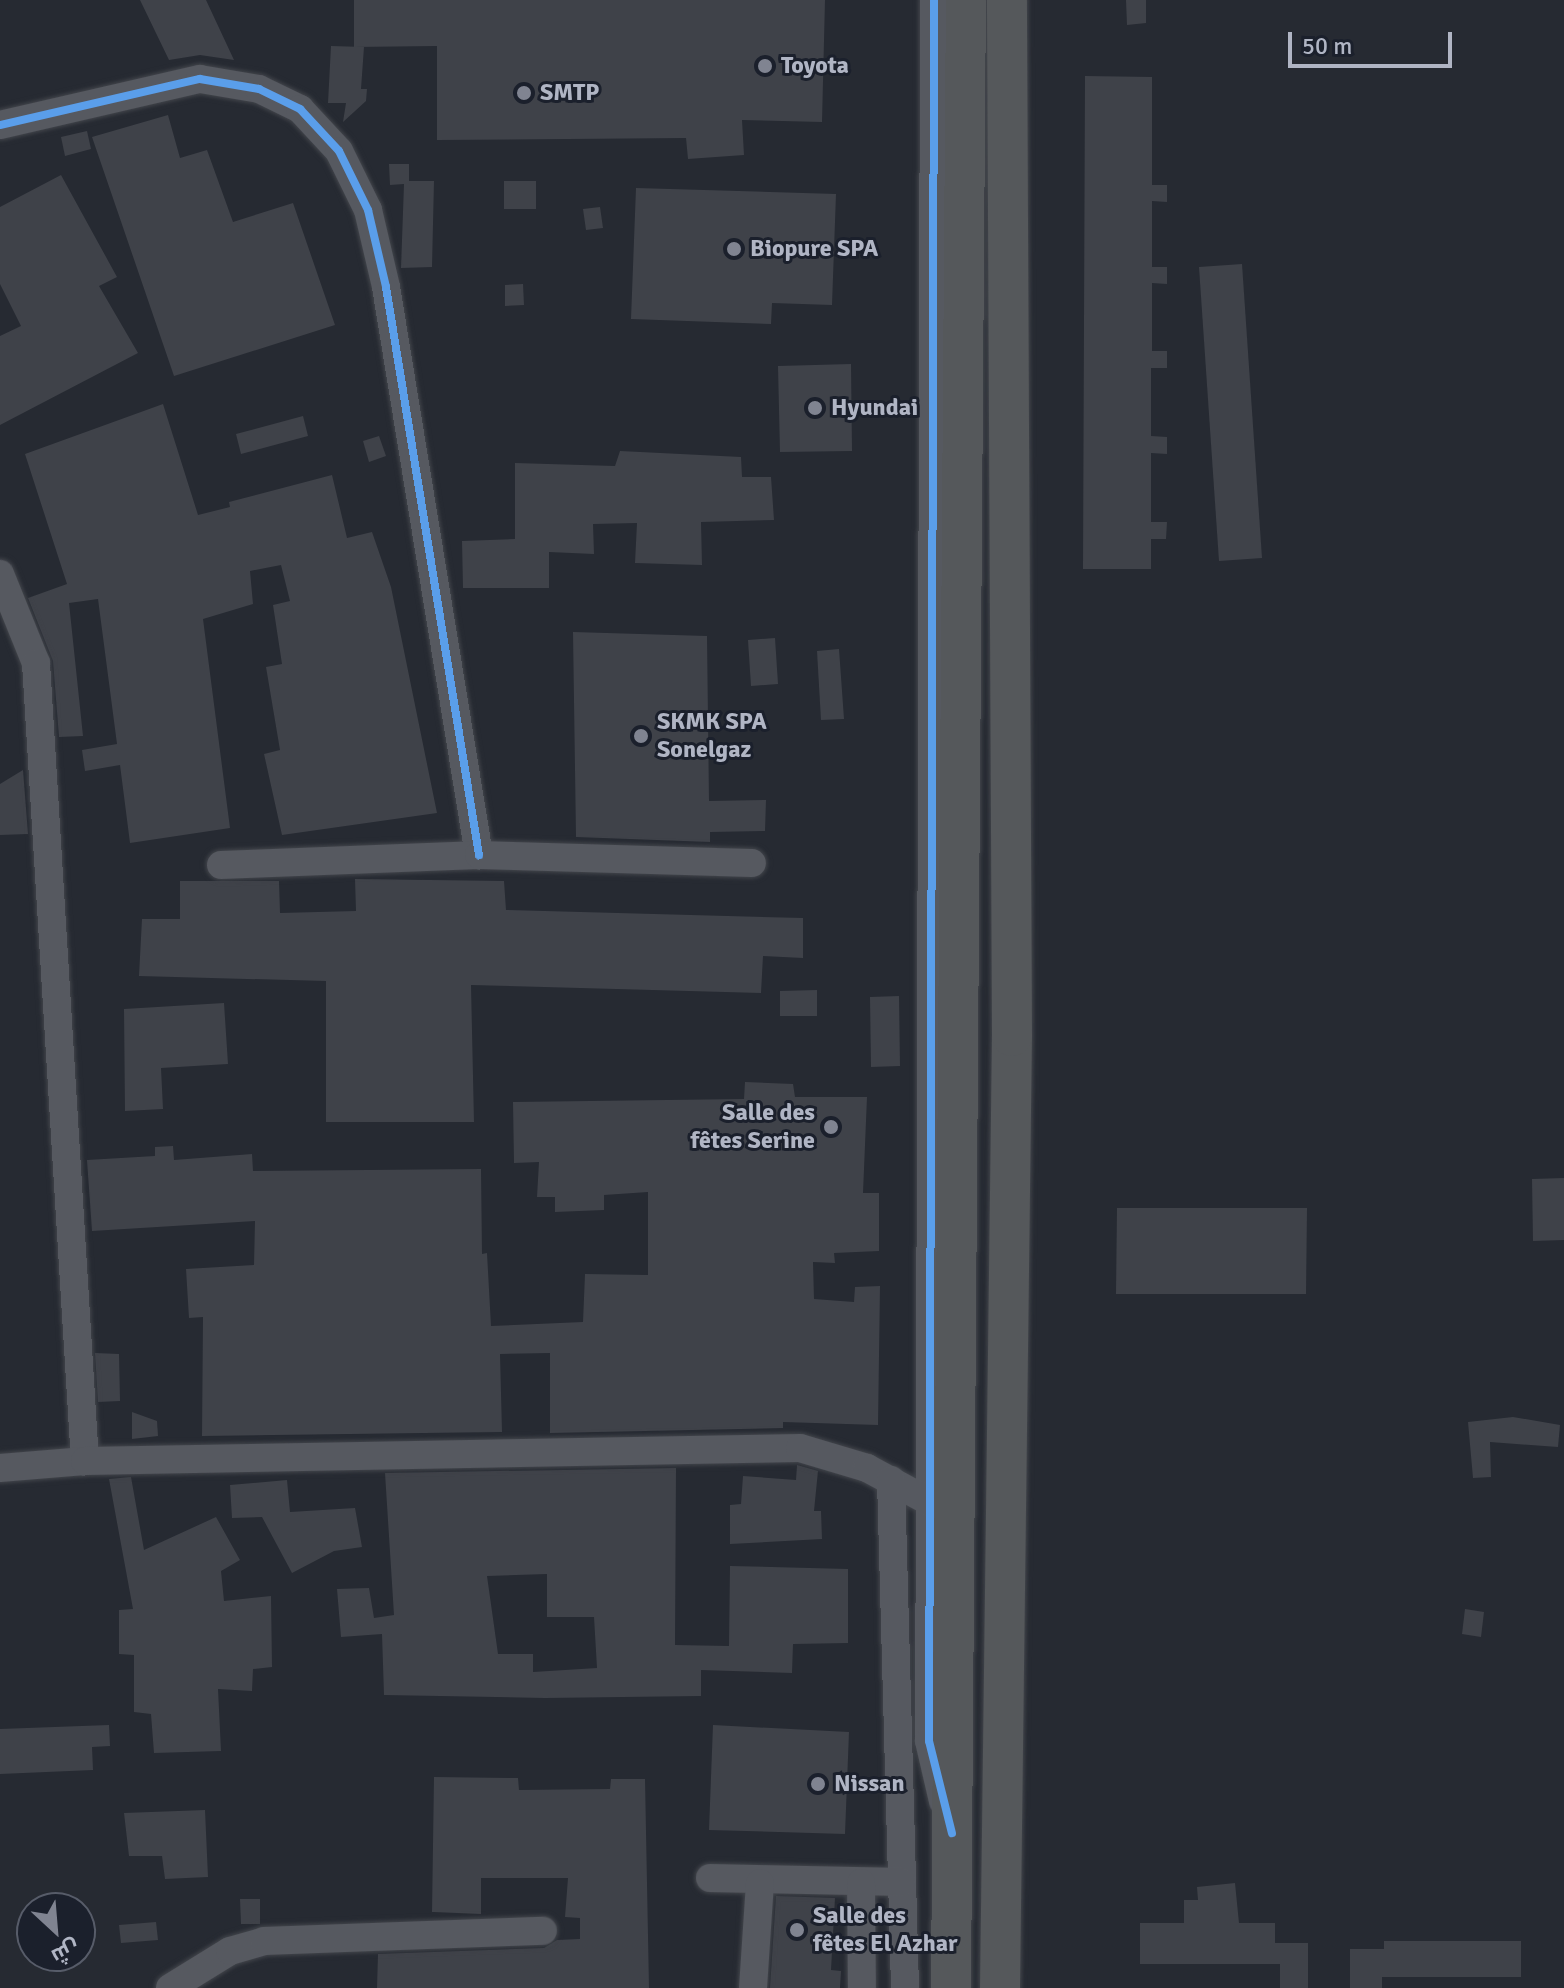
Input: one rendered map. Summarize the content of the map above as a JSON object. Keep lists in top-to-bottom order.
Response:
{
  "places": [
    "Toyota",
    "SMTP",
    "Biopure SPA",
    "Hyundai",
    "SKMK SPA Sonelgaz",
    "Salle des fêtes Serine",
    "Nissan",
    "Salle des fêtes El Azhar"
  ],
  "scale_bar": "50 m",
  "north": "bottom right"
}
